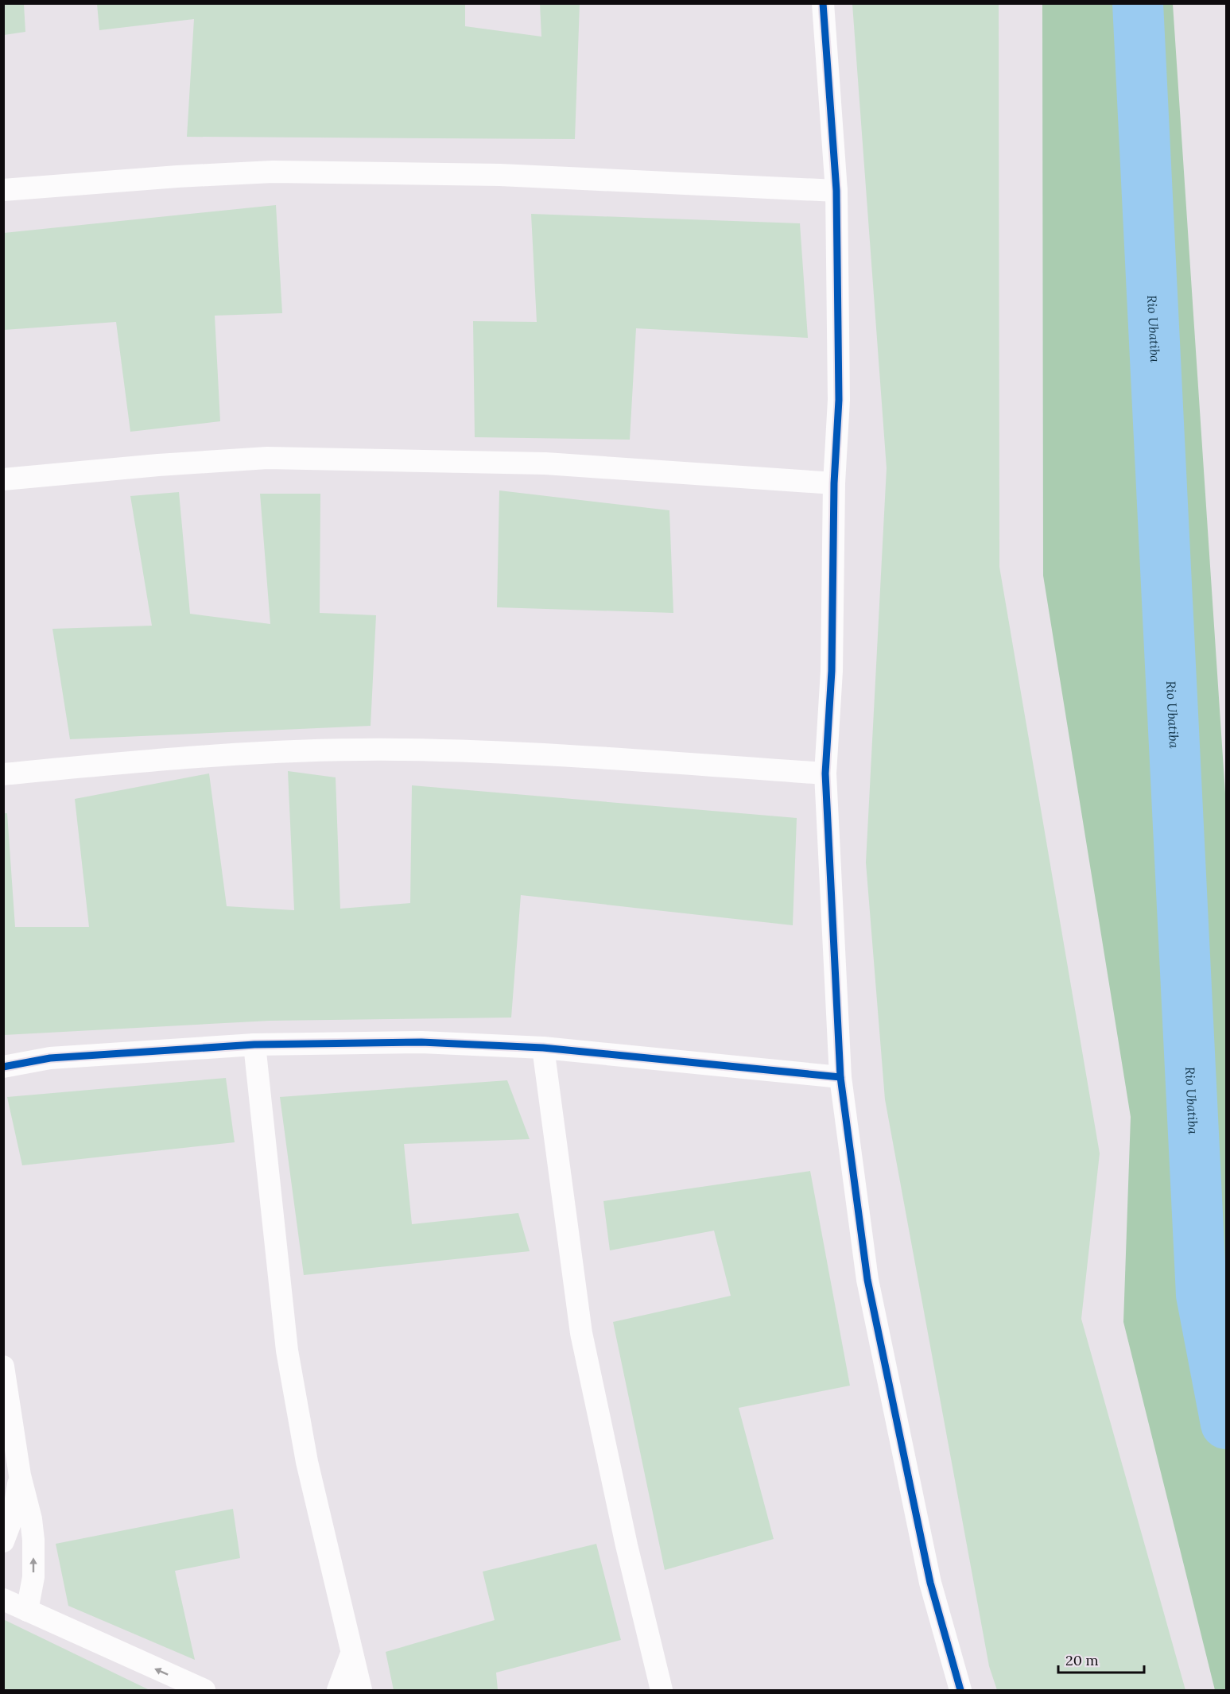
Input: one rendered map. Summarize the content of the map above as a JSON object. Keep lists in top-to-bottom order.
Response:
{
  "water": ["Rio Ubatiba"],
  "scale_bar": "20 m"
}
